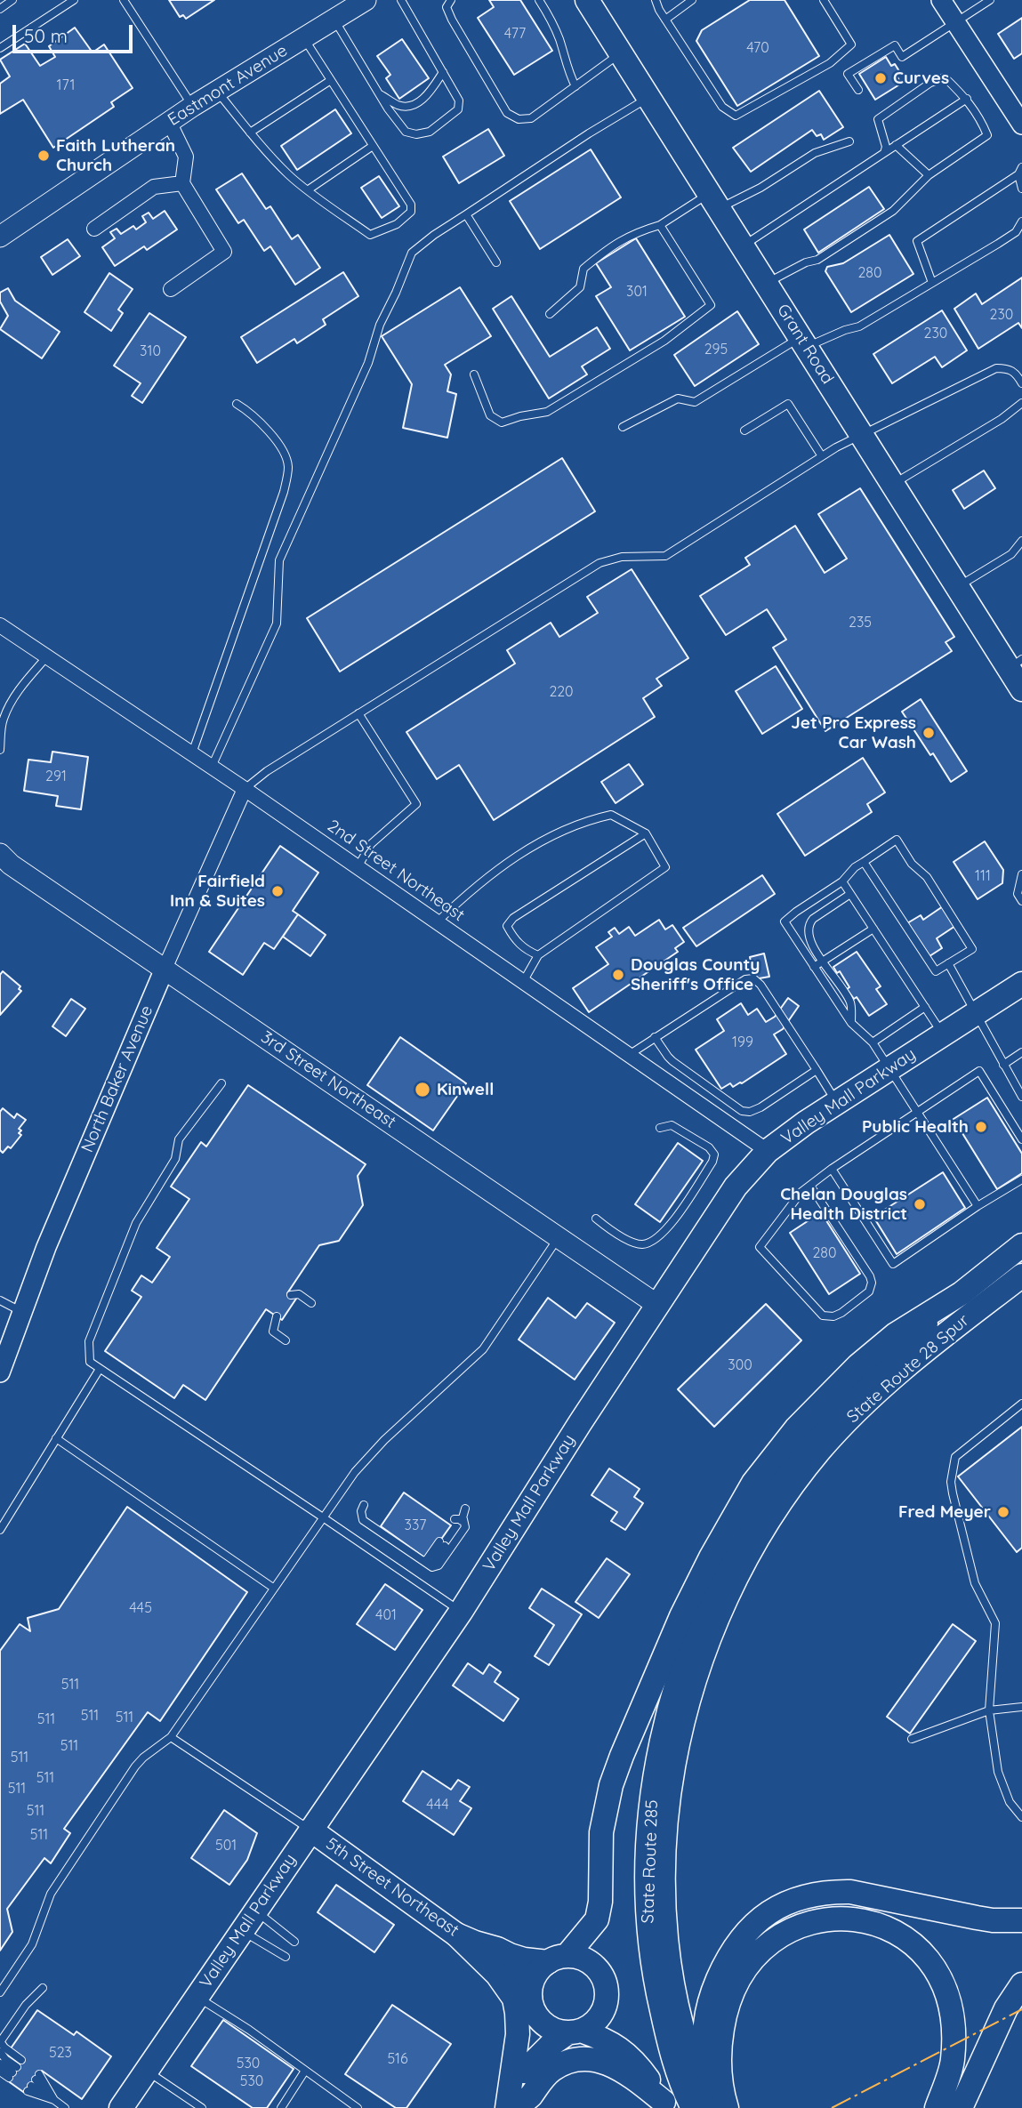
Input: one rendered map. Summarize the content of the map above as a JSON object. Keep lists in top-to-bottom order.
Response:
{
  "streets": {
    "main road": [
      "Eastmont Avenue",
      "Grant Road",
      "3rd Street Northeast",
      "Valley Mall Parkway",
      "State Route 28 Spur",
      "State Route 285",
      "5th Street Northeast"
    ],
    "street": ["2nd Street Northeast", "North Baker Avenue"]
  },
  "crossings": [
    ["2nd Street Northeast", "North Baker Avenue"],
    ["2nd Street Northeast", "Valley Mall Parkway"],
    ["North Baker Avenue", "3rd Street Northeast"],
    ["3rd Street Northeast", "Valley Mall Parkway"],
    ["Valley Mall Parkway", "5th Street Northeast"],
    ["State Route 28 Spur", "State Route 285"]
  ],
  "places": [
    "Curves",
    "Faith Lutheran Church",
    "Jet Pro Express Car Wash",
    "Fairfield Inn & Suites",
    "Douglas County Sheriff's Office",
    "Kinwell",
    "Public Health",
    "Chelan Douglas Health District",
    "Fred Meyer"
  ],
  "house_numbers": [
    "477",
    "470",
    "171",
    "280",
    "301",
    "230",
    "230",
    "295",
    "310",
    "235",
    "220",
    "291",
    "111",
    "199",
    "280",
    "300",
    "337",
    "445",
    "401",
    "511",
    "511",
    "511",
    "511",
    "511",
    "511",
    "511",
    "511",
    "444",
    "511",
    "511",
    "501",
    "523",
    "516",
    "530",
    "530"
  ],
  "scale_bar": "50 m"
}
